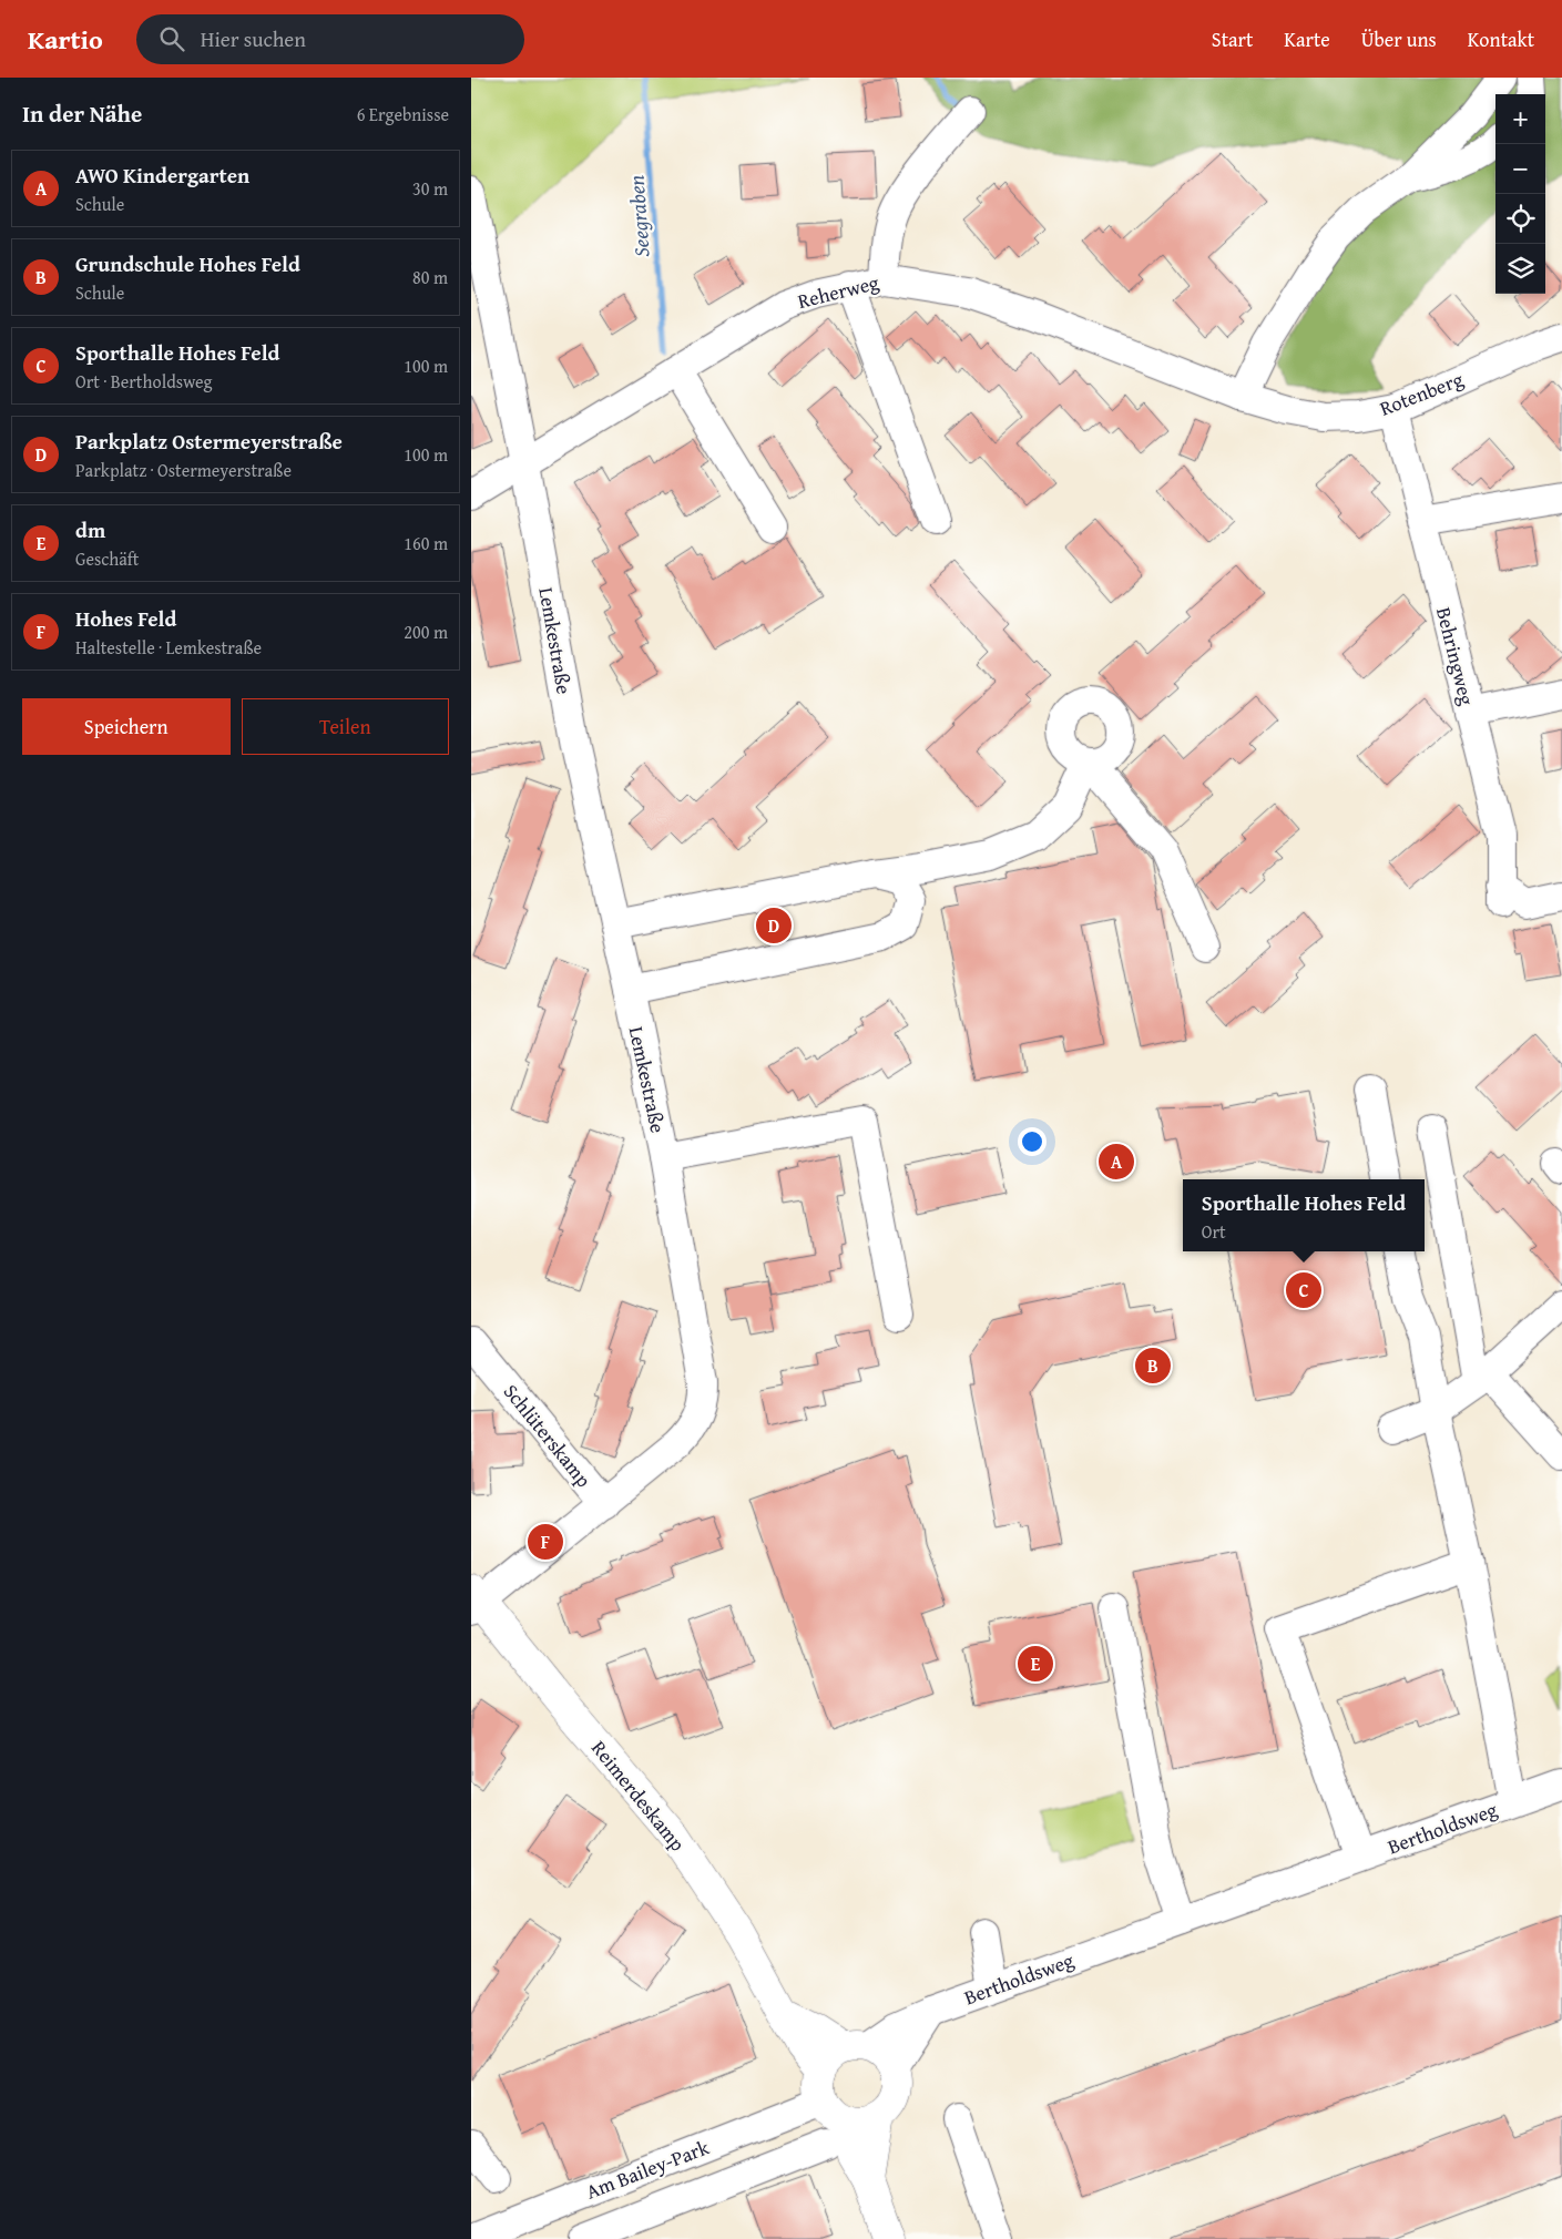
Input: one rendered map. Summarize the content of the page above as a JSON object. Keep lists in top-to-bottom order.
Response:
{
  "streets": {
    "main road": ["Reimerdeskamp"],
    "street": [
      "Reherweg",
      "Rotenberg",
      "Lemkestraße",
      "Behringweg",
      "Schlüterskamp",
      "Bertholdsweg",
      "Am Bailey-Park"
    ]
  },
  "crossings": [
    ["Reherweg", "Rotenberg"],
    ["Reherweg", "Lemkestraße"],
    ["Rotenberg", "Behringweg"],
    ["Lemkestraße", "Schlüterskamp"],
    ["Lemkestraße", "Reimerdeskamp"],
    ["Reimerdeskamp", "Bertholdsweg"],
    ["Reimerdeskamp", "Am Bailey-Park"],
    ["Bertholdsweg", "Am Bailey-Park"]
  ],
  "water": ["Seegraben"],
  "page": {
    "header": "Kartio",
    "search": "Hier suchen",
    "nav": [
      "Start",
      "Karte",
      "Über uns",
      "Kontakt"
    ],
    "heading": ["In der Nähe", "6 Ergebnisse"],
    "map_buttons": ["+", "−"],
    "list": [
      {
        "mark": "A",
        "name": "AWO Kindergarten",
        "note": "Schule",
        "value": "30 m"
      },
      {
        "mark": "B",
        "name": "Grundschule Hohes Feld",
        "note": "Schule",
        "value": "80 m"
      },
      {
        "mark": "C",
        "name": "Sporthalle Hohes Feld",
        "note": "Ort · Bertholdsweg",
        "value": "100 m"
      },
      {
        "mark": "D",
        "name": "Parkplatz Ostermeyerstraße",
        "note": "Parkplatz · Ostermeyerstraße",
        "value": "100 m"
      },
      {
        "mark": "E",
        "name": "dm",
        "note": "Geschäft",
        "value": "160 m"
      },
      {
        "mark": "F",
        "name": "Hohes Feld",
        "note": "Haltestelle · Lemkestraße",
        "value": "200 m"
      }
    ],
    "buttons": ["Speichern", "Teilen"],
    "pins": [
      "D",
      "A",
      "C",
      "B",
      "F",
      "E"
    ],
    "popup": ["Sporthalle Hohes Feld", "Ort"]
  }
}
